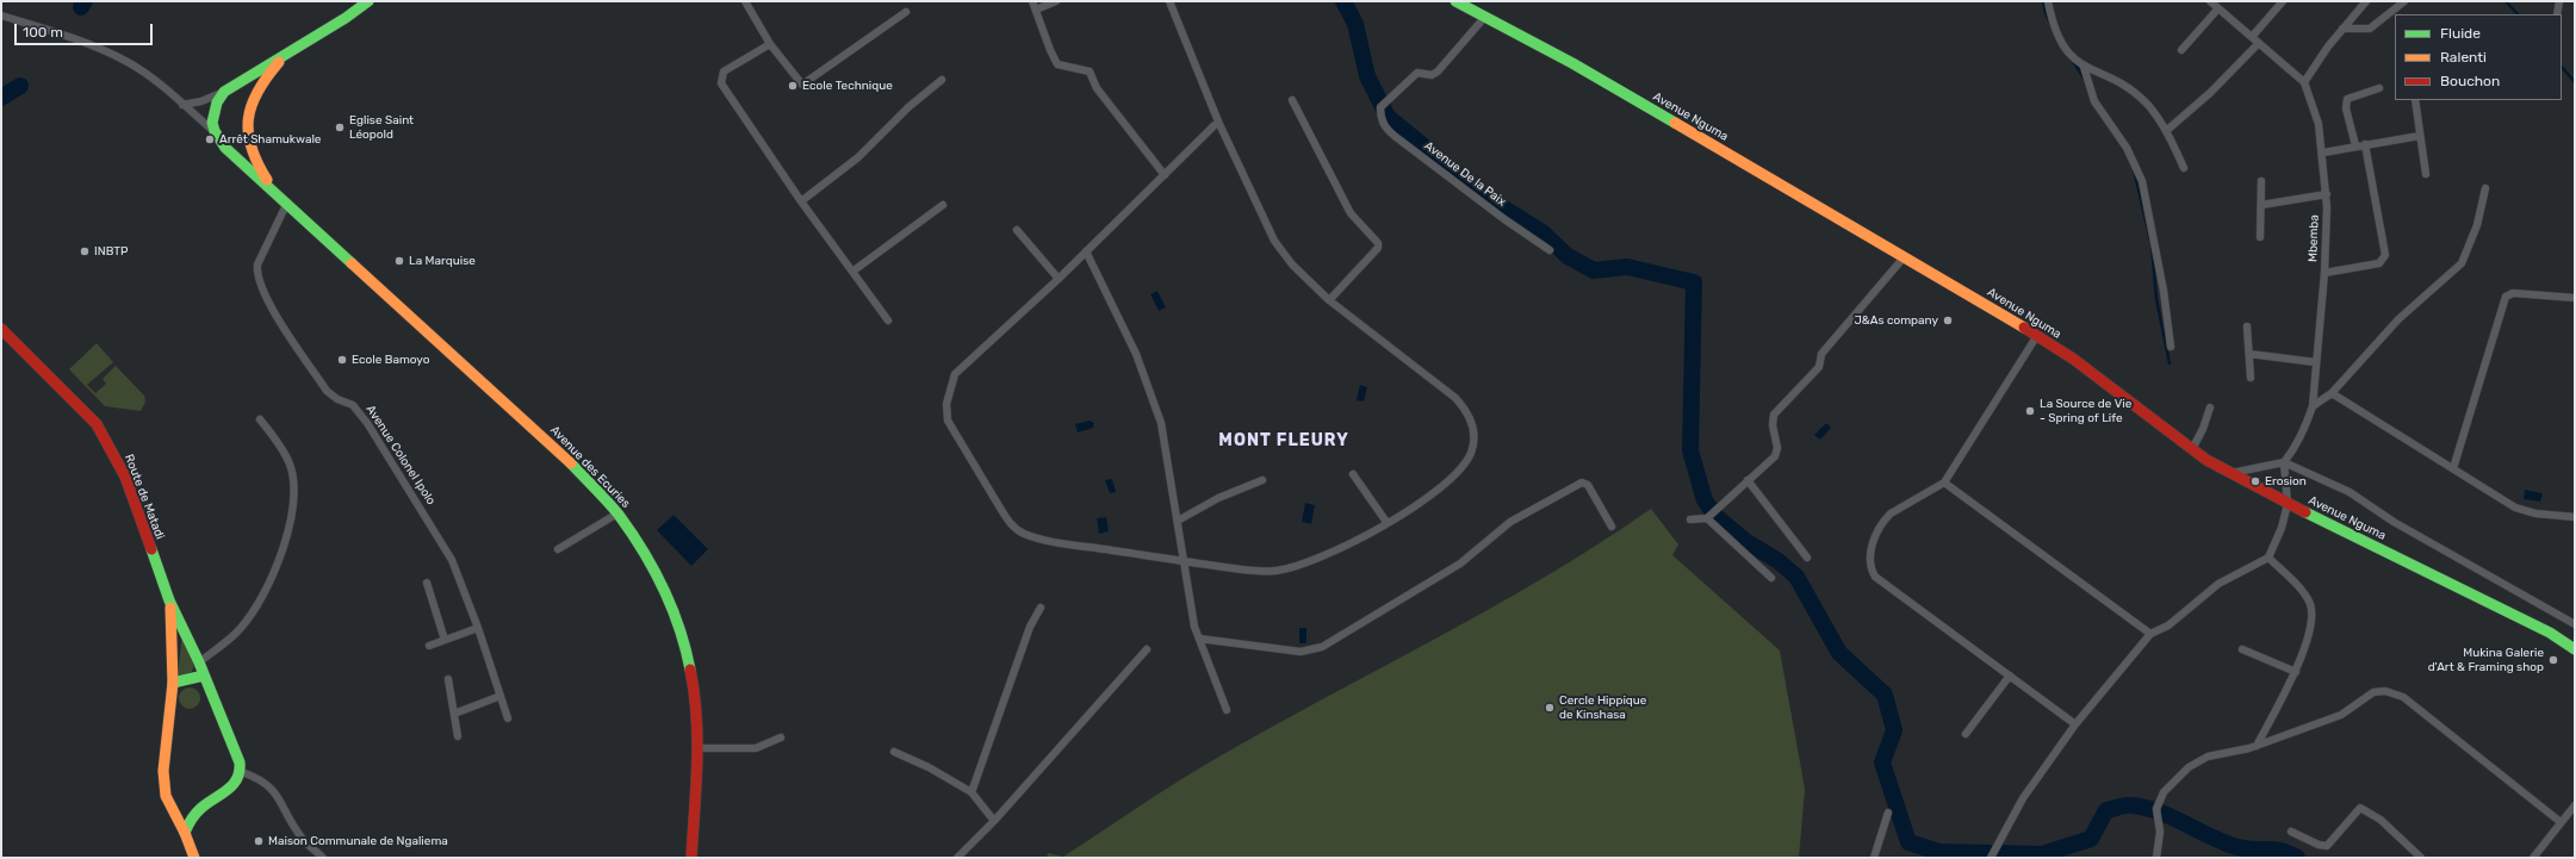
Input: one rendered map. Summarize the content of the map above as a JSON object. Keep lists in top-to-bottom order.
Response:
{
  "streets": {
    "main road": ["Avenue Nguma", "Avenue des Ecuries", "Route de Matadi"],
    "street": ["Avenue De la Paix", "Mbemba", "Avenue Colonel Ipolo"]
  },
  "crossings": [
    ["Avenue Nguma", "Avenue De la Paix"],
    ["Avenue Colonel Ipolo", "Avenue des Ecuries"]
  ],
  "districts": ["MONT FLEURY"],
  "places": [
    "Ecole Technique",
    "Eglise Saint Léopold",
    "Arrêt Shamukwale",
    "INBTP",
    "La Marquise",
    "J&As company",
    "Ecole Bamoyo",
    "La Source de Vie - Spring of Life",
    "Erosion",
    "Mukina Galerie d'Art & Framing shop",
    "Cercle Hippique de Kinshasa",
    "Maison Communale de Ngaliema"
  ],
  "legend": ["Fluide", "Ralenti", "Bouchon"],
  "scale_bar": "100 m"
}
